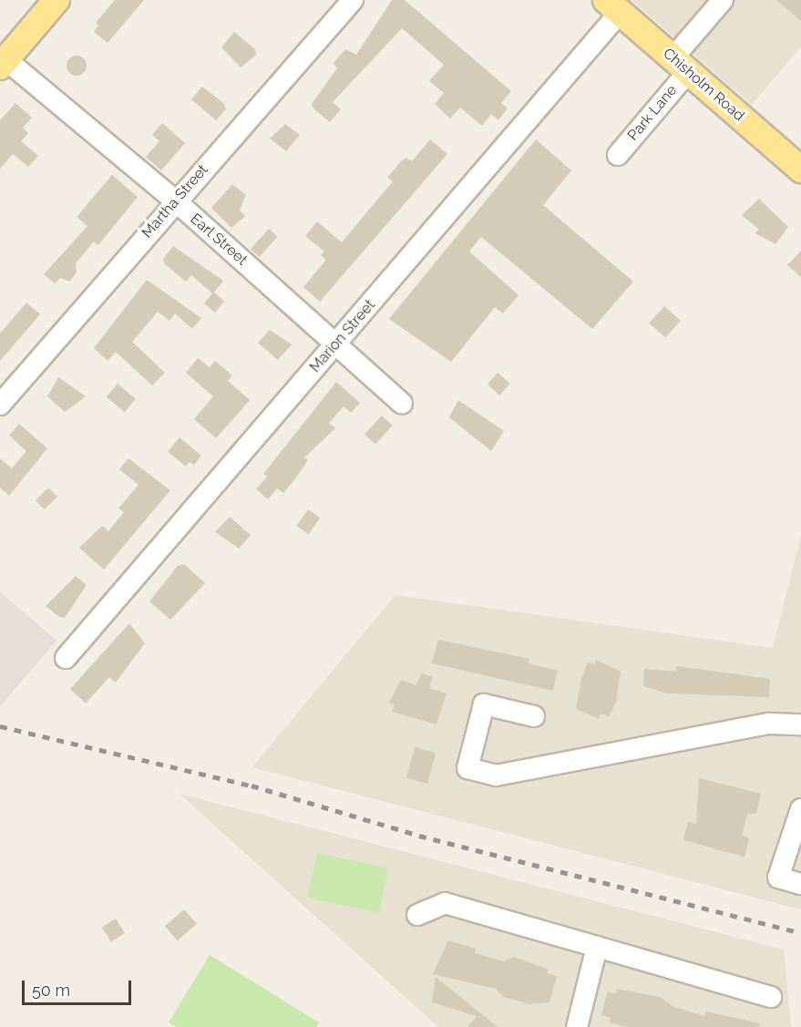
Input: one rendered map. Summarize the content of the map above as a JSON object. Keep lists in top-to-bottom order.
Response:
{
  "streets": {
    "main road": ["Chisholm Road"],
    "street": [
      "Park Lane",
      "Martha Street",
      "Earl Street",
      "Marion Street"
    ]
  },
  "crossings": [
    ["Chisholm Road", "Park Lane"],
    ["Chisholm Road", "Marion Street"],
    ["Martha Street", "Earl Street"],
    ["Earl Street", "Marion Street"]
  ],
  "scale_bar": "50 m"
}
